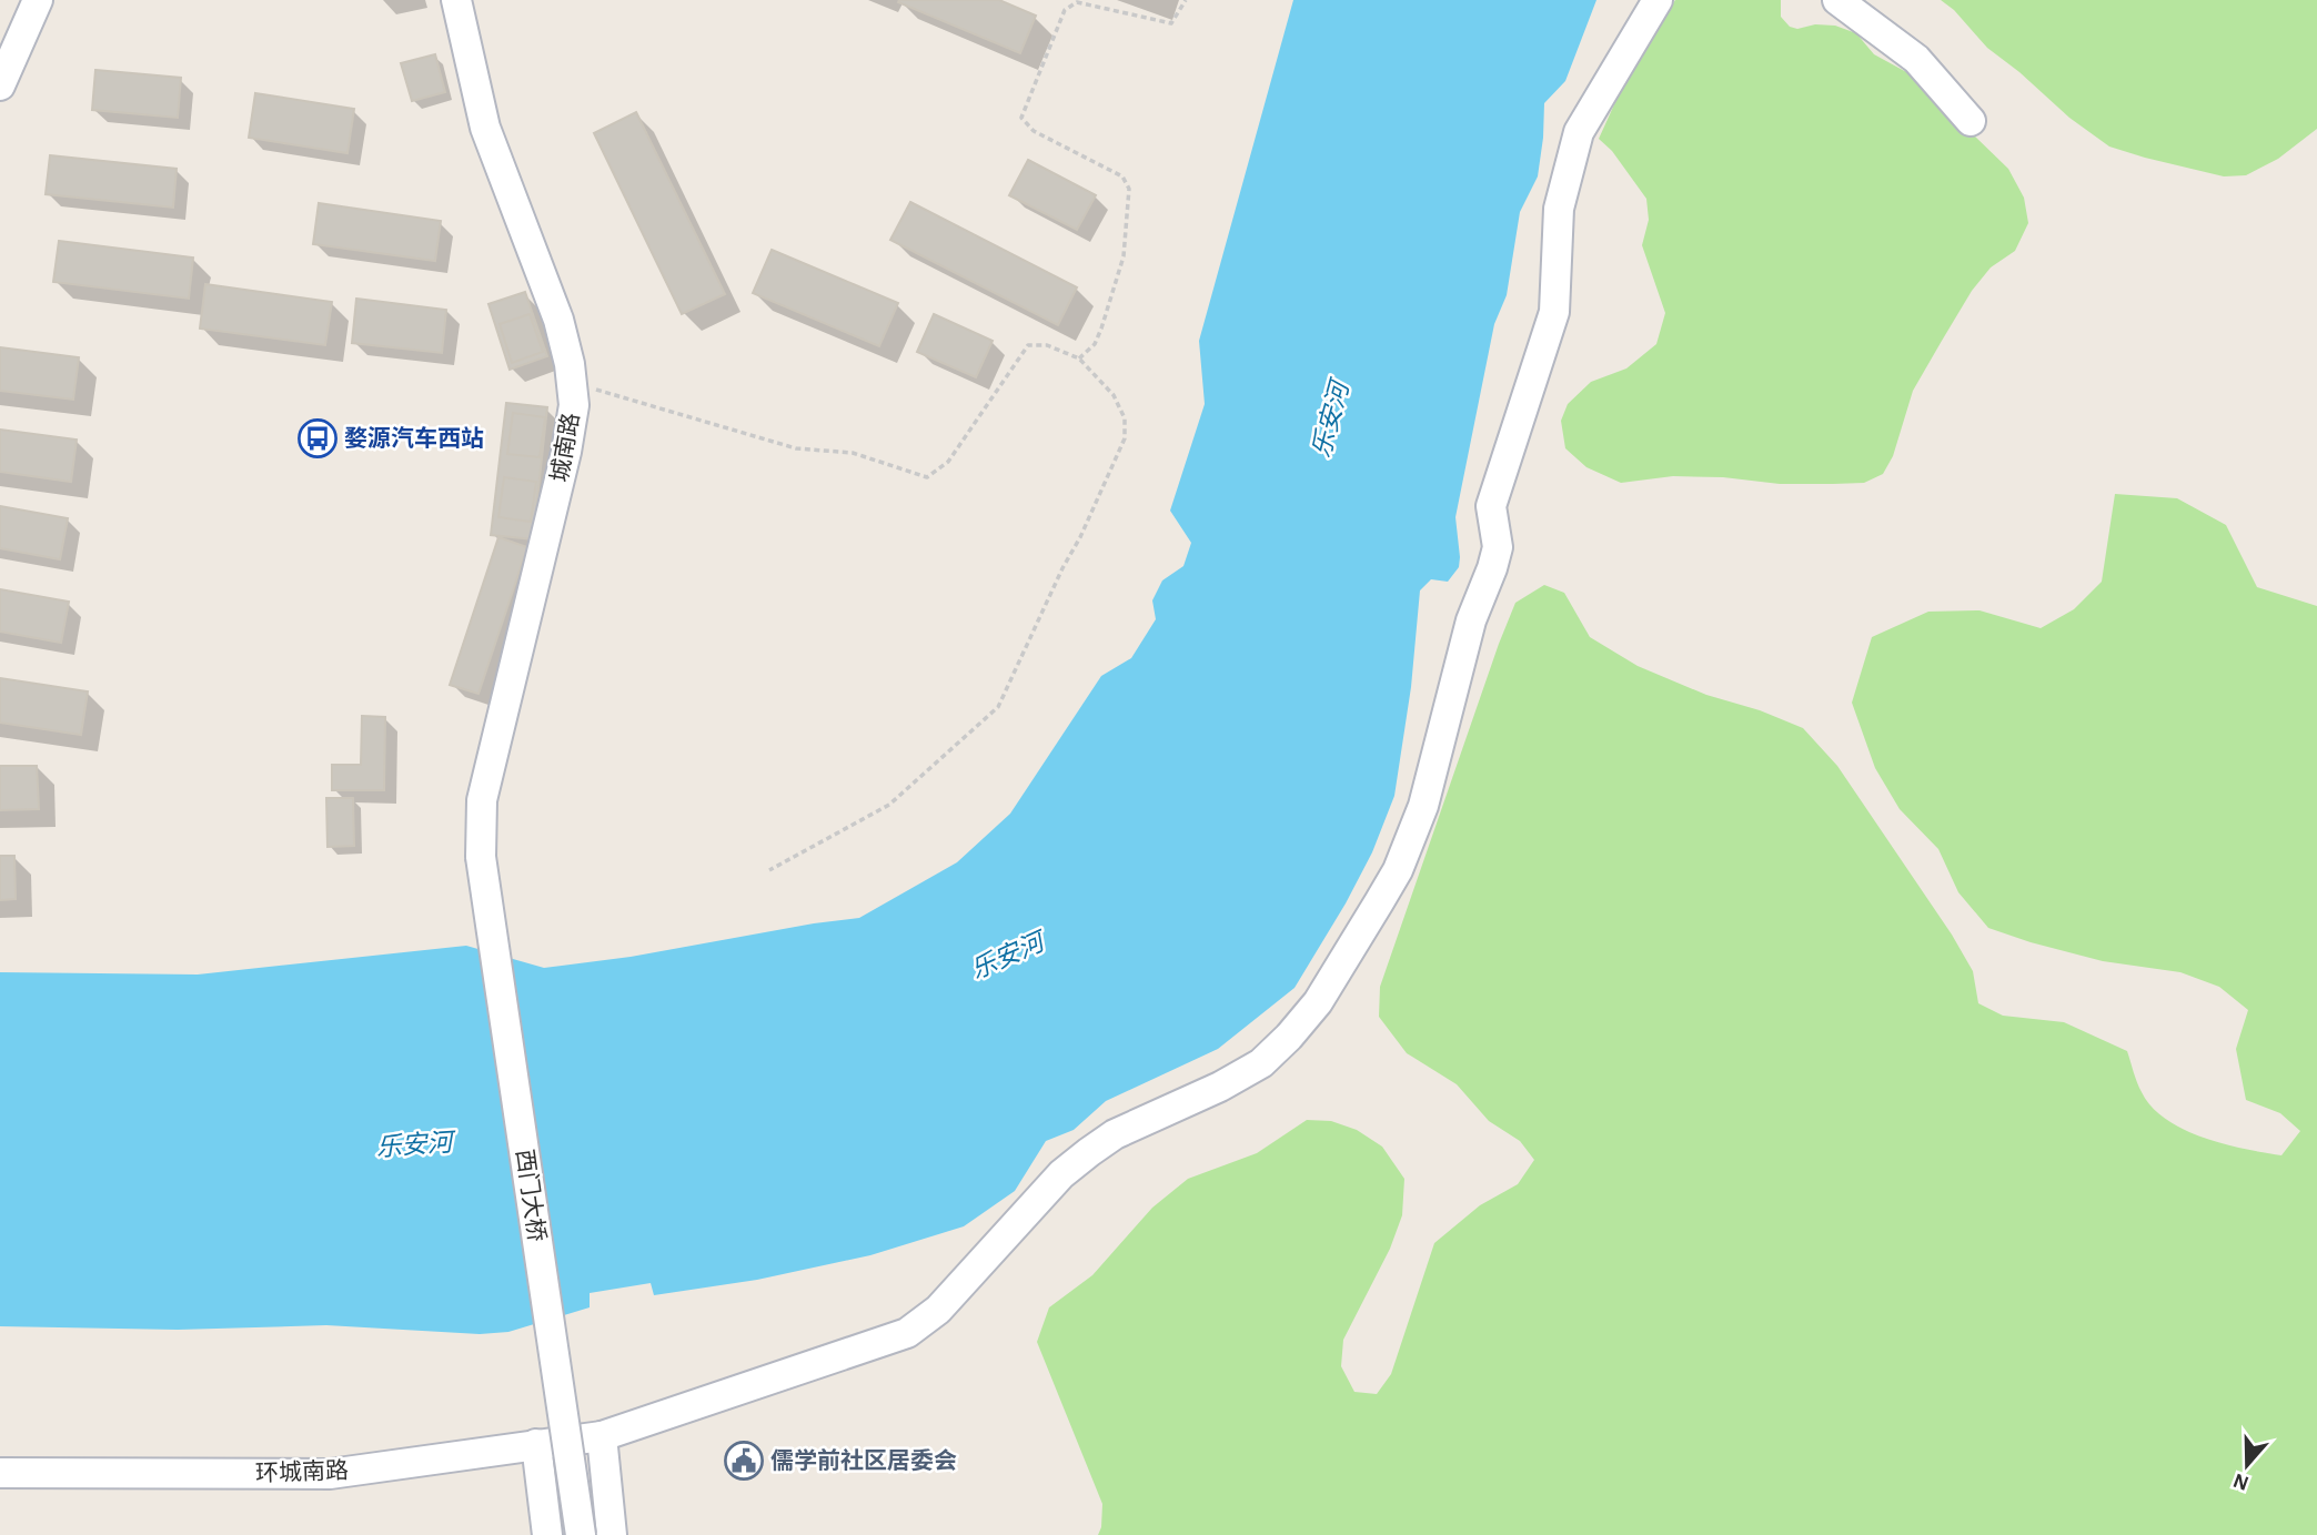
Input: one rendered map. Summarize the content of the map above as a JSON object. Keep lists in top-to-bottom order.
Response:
{
  "streets": {
    "street": ["城南路", "西门大桥", "环城南路"]
  },
  "crossings": [
    ["城南路", "西门大桥"]
  ],
  "water": ["乐安河"],
  "places": {
    "bus stop": ["婺源汽车西站"],
    "public building": ["儒学前社区居委会"]
  },
  "north": "bottom"
}
